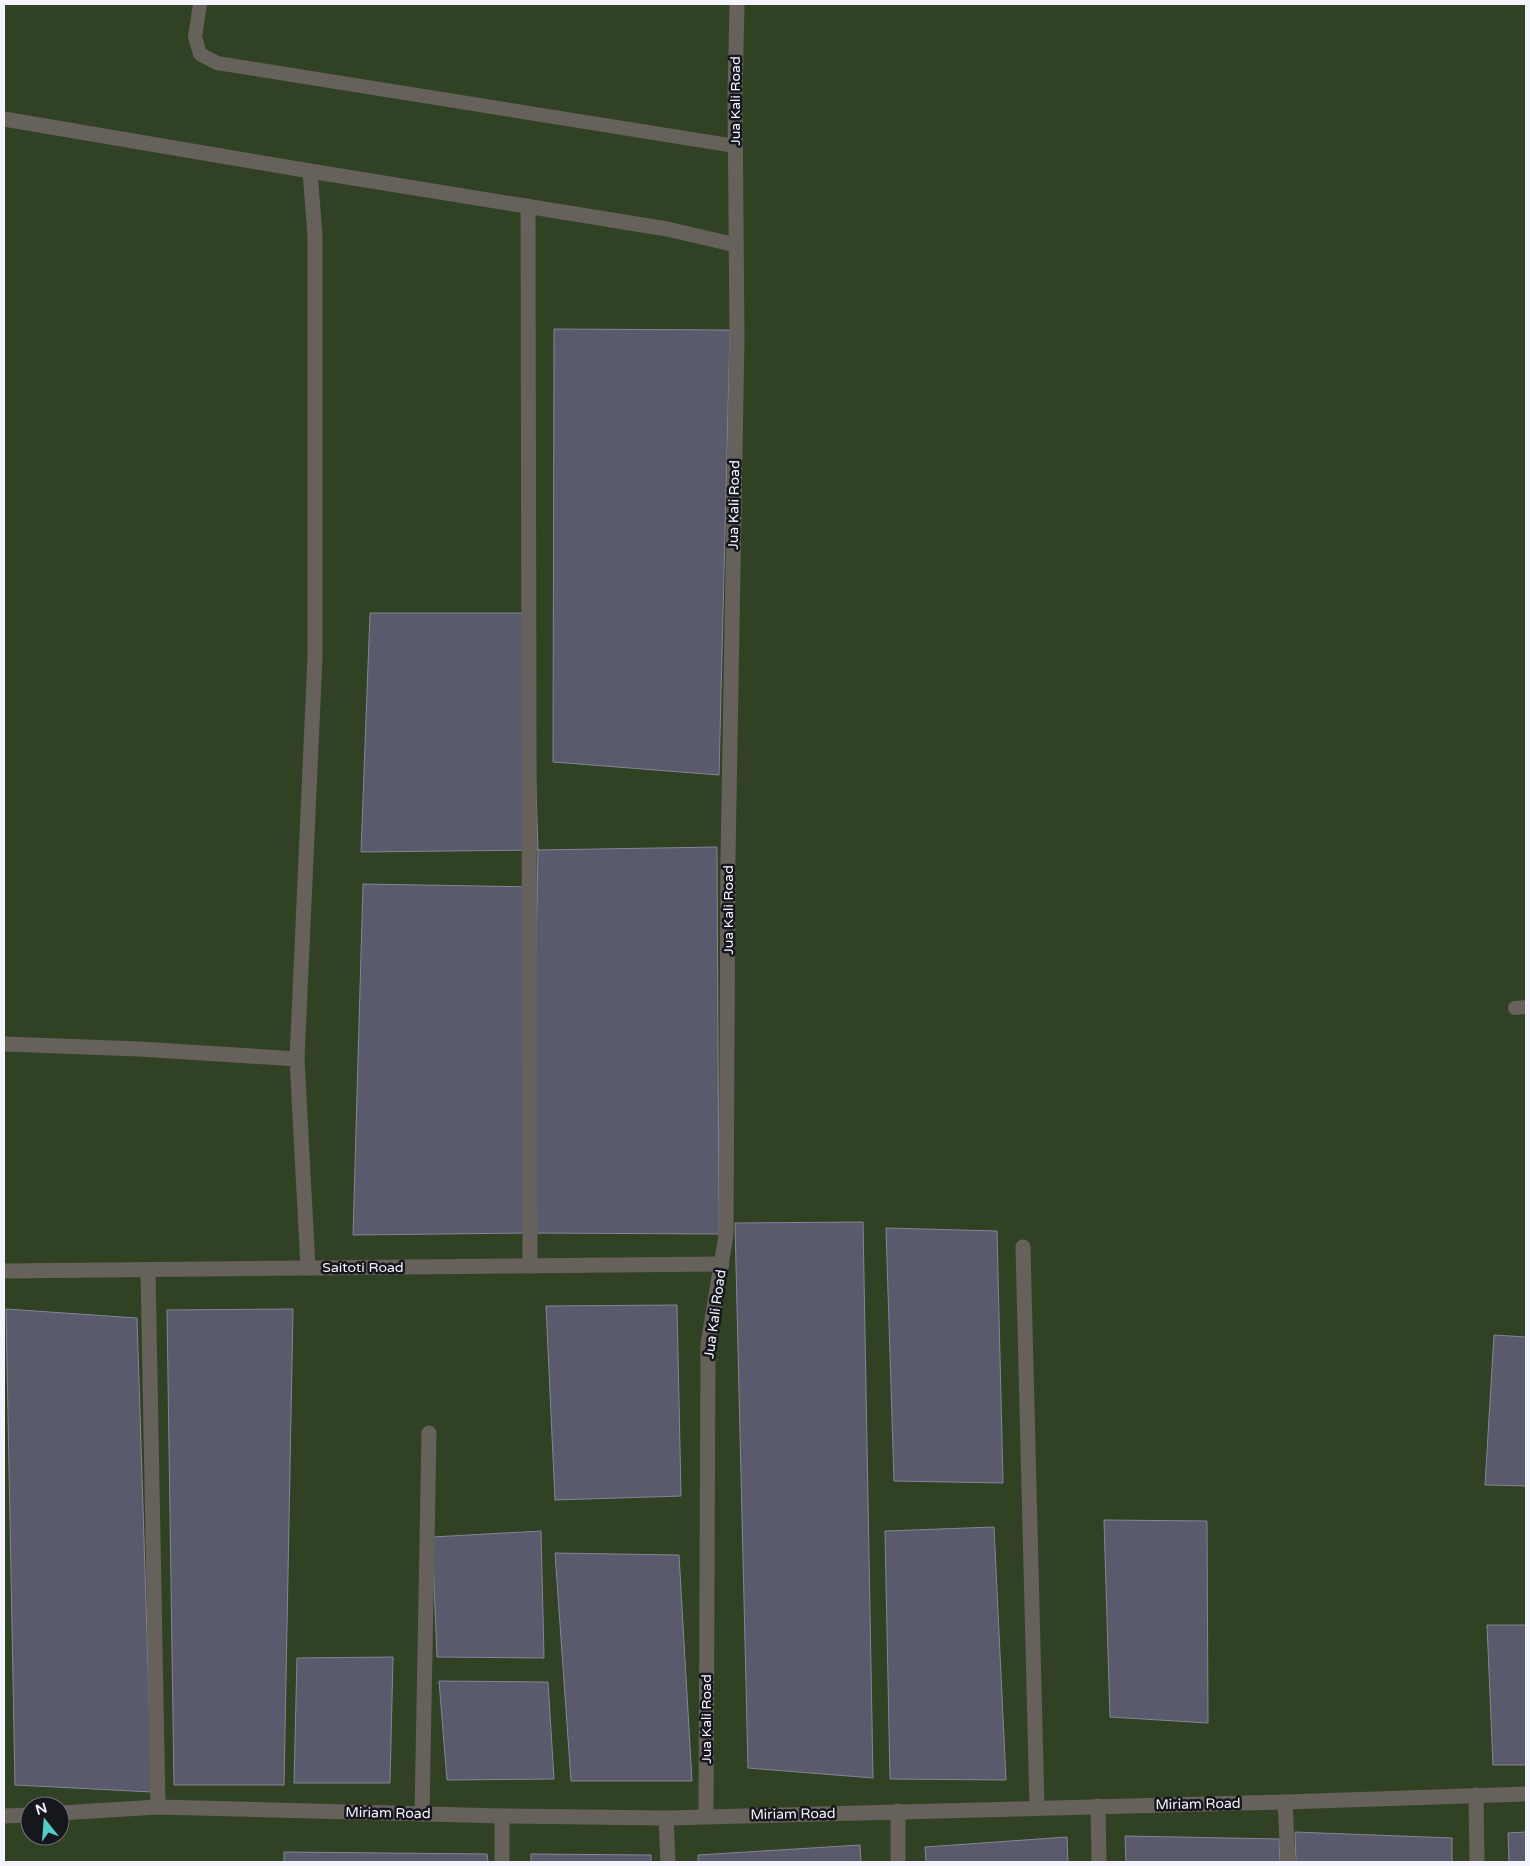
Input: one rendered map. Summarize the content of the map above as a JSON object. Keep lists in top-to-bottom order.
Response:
{
  "streets": {
    "street": ["Jua Kali Road", "Saitoti Road", "Miriam Road"]
  },
  "crossings": [
    ["Jua Kali Road", "Saitoti Road"],
    ["Jua Kali Road", "Miriam Road"]
  ],
  "north": "top"
}
